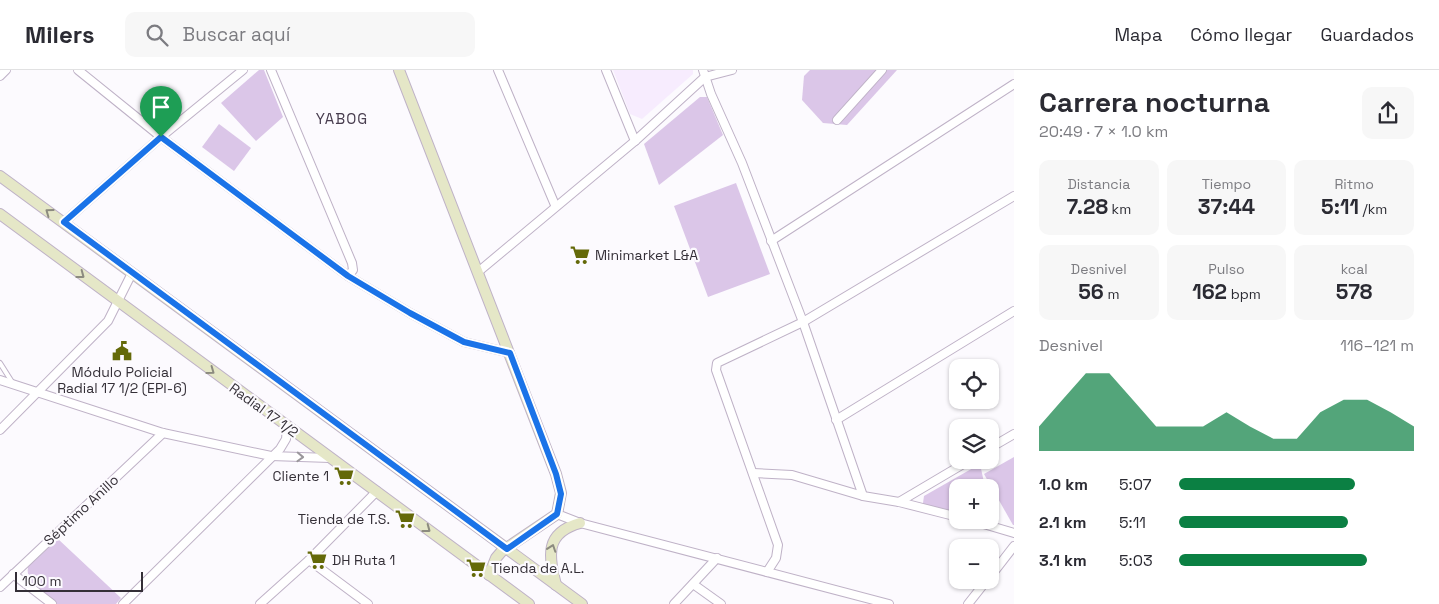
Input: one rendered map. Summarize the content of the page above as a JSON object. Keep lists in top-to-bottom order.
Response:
{
  "streets": {
    "street": ["Radial 17 1/2", "Séptimo Anillo"]
  },
  "districts": ["YABOG"],
  "places": {
    "supermarket": [
      "Minimarket L&A",
      "Cliente 1",
      "Tienda de T.S.",
      "DH Ruta 1",
      "Tienda de A.L."
    ],
    "public building": ["Módulo Policial Radial 17 1/2 (EPI-6)"]
  },
  "scale_bar": "100 m",
  "page": {
    "header": "Milers",
    "search": "Buscar aquí",
    "nav": ["Mapa", "Cómo llegar", "Guardados"],
    "heading": ["Carrera nocturna", "20:49 · 7 × 1.0 km"],
    "stats": [
      ["Distancia", "7.28 km"],
      ["Tiempo", "37:44"],
      ["Ritmo", "5:11 /km"],
      ["Desnivel", "56 m"],
      ["Pulso", "162 bpm"],
      ["kcal", "578"]
    ],
    "chart": ["Desnivel", "116–121 m"],
    "map_buttons": ["+", "−"],
    "list": [
      {
        "name": "1.0 km",
        "note": "5:07"
      },
      {
        "name": "2.1 km",
        "note": "5:11"
      },
      {
        "name": "3.1 km",
        "note": "5:03"
      }
    ],
    "scale": "100 m"
  }
}
